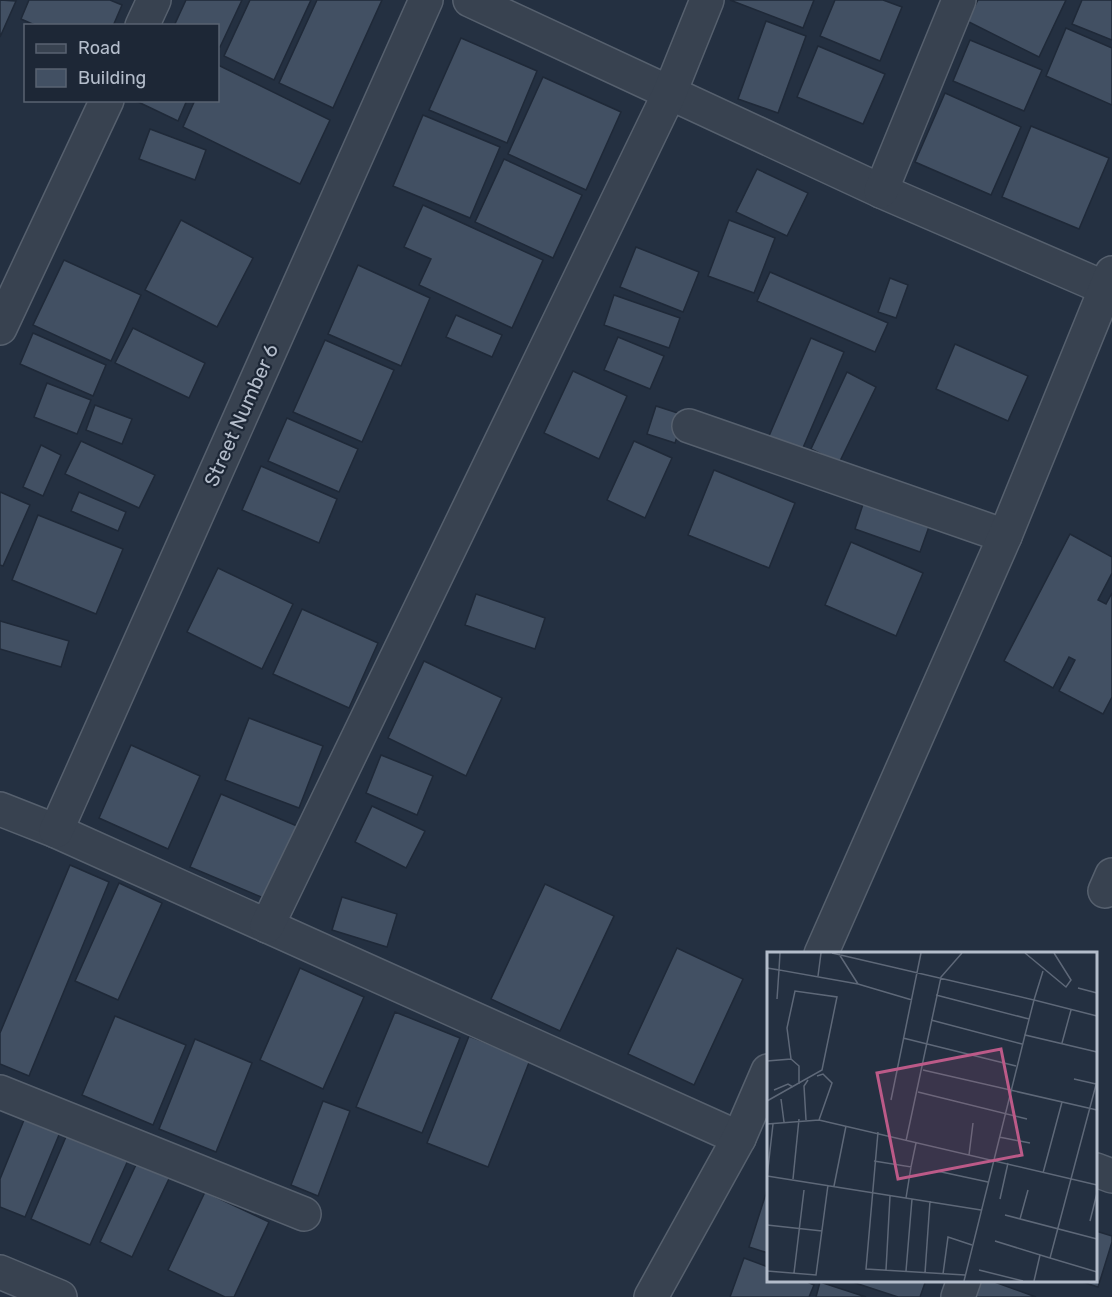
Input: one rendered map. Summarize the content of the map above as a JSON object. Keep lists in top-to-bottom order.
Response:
{
  "streets": {
    "street": ["Street Number 6"]
  },
  "legend": ["Road", "Building"]
}
